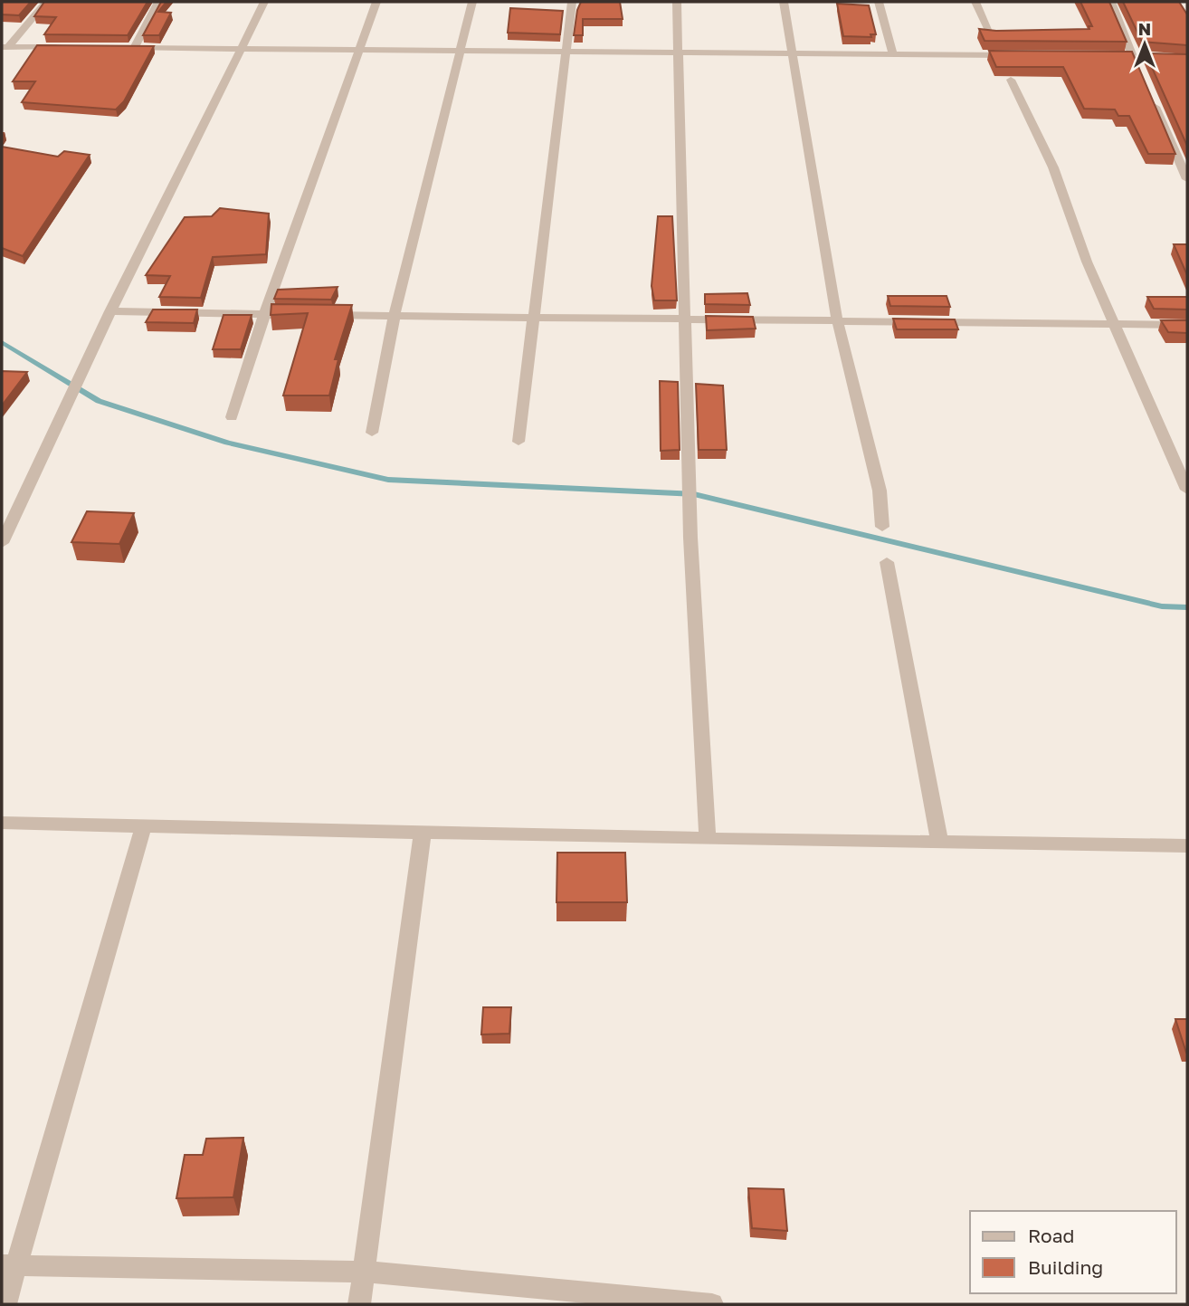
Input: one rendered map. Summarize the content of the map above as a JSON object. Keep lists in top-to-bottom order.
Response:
{
  "legend": ["Road", "Building"],
  "north": "top"
}
